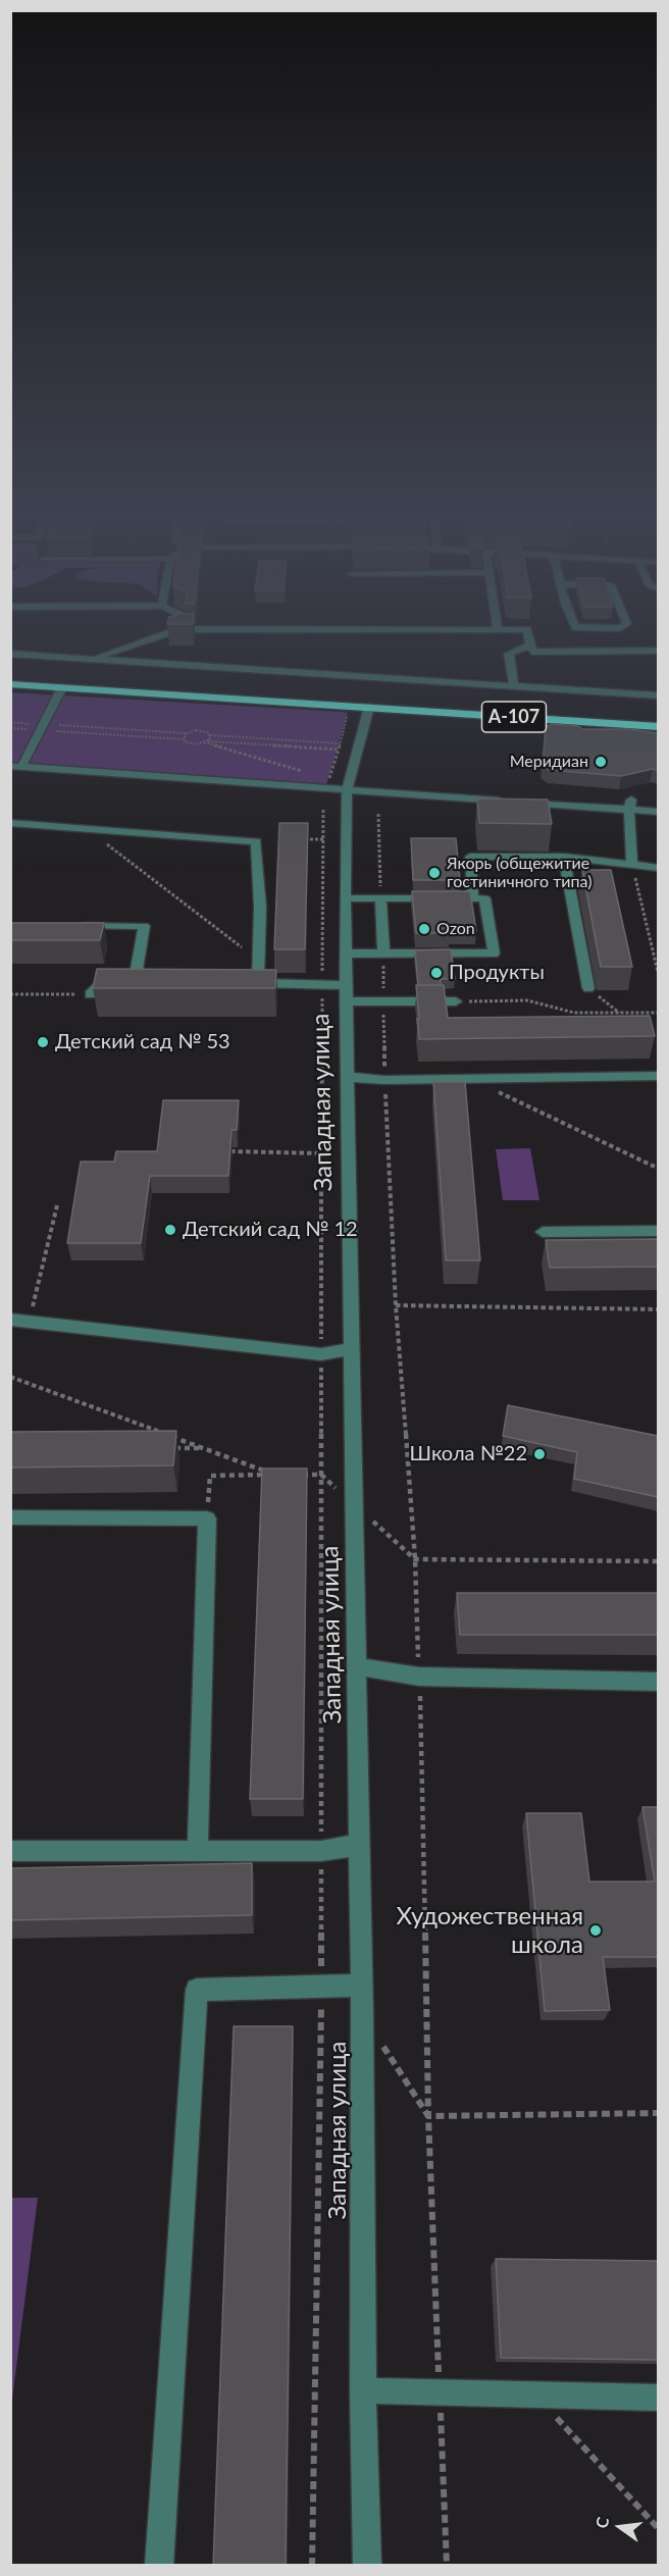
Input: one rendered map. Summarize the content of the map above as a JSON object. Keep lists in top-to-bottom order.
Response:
{
  "streets": {
    "highway": ["А-107"],
    "street": ["Западная улица"]
  },
  "crossings": [
    ["А-107", "Западная улица"]
  ],
  "places": [
    "Меридиан",
    "Якорь (общежитие гостиничного типа)",
    "Ozon",
    "Продукты",
    "Детский сад № 53",
    "Детский сад № 12",
    "Школа №22",
    "Художественная школа"
  ],
  "north": "left"
}
